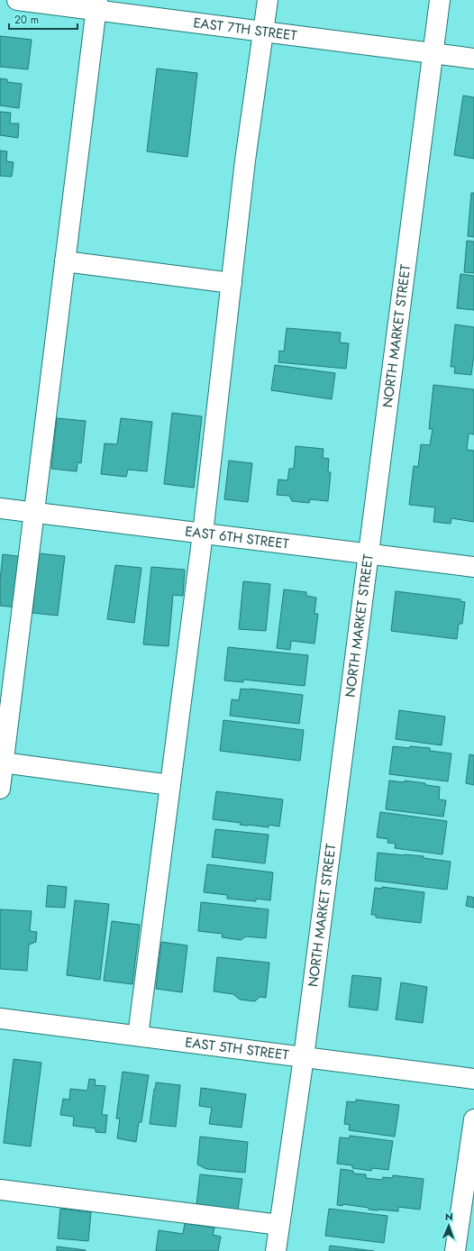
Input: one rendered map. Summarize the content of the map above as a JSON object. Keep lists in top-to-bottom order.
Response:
{
  "streets": {
    "street": [
      "EAST 7TH STREET",
      "NORTH MARKET STREET",
      "EAST 6TH STREET",
      "EAST 5TH STREET"
    ]
  },
  "crossings": [
    ["EAST 7TH STREET", "NORTH MARKET STREET"],
    ["NORTH MARKET STREET", "EAST 6TH STREET"],
    ["NORTH MARKET STREET", "EAST 5TH STREET"]
  ],
  "scale_bar": "20 m",
  "north": "top"
}
